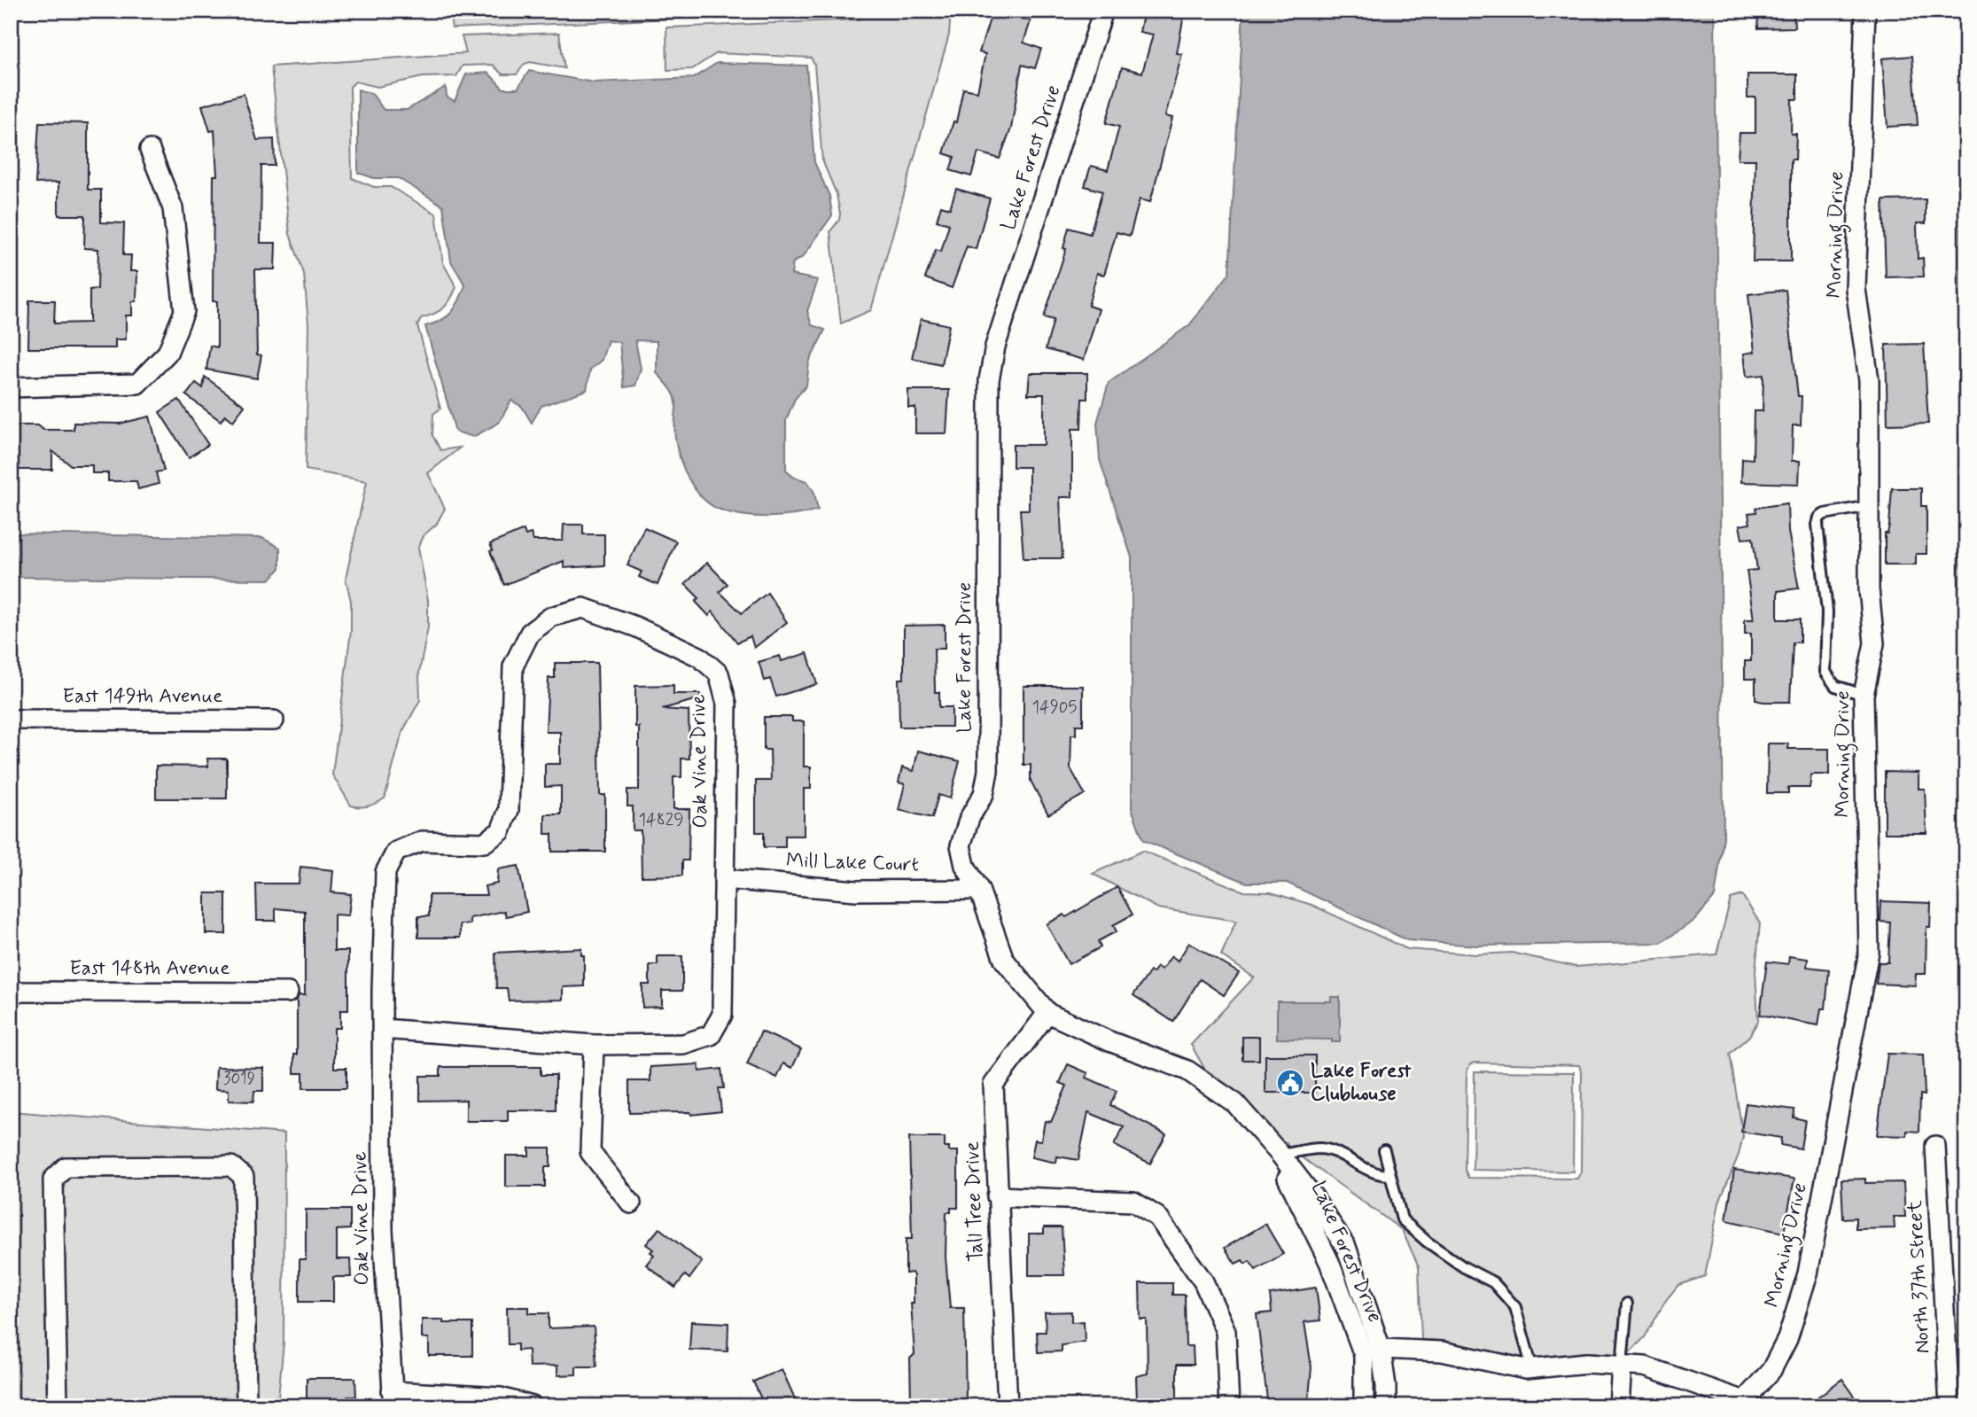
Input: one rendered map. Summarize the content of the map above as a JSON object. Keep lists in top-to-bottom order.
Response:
{
  "streets": {
    "street": [
      "Lake Forest Drive",
      "Morning Drive",
      "East 149th Avenue",
      "Oak Vine Drive",
      "Mill Lake Court",
      "East 148th Avenue",
      "Tall Tree Drive",
      "North 37th Street"
    ]
  },
  "crossings": [
    ["Lake Forest Drive", "Mill Lake Court"],
    ["Lake Forest Drive", "Tall Tree Drive"],
    ["Oak Vine Drive", "Mill Lake Court"]
  ],
  "places": {
    "public building": ["Lake Forest Clubhouse"]
  },
  "house_numbers": ["14905", "14829", "3019"]
}
